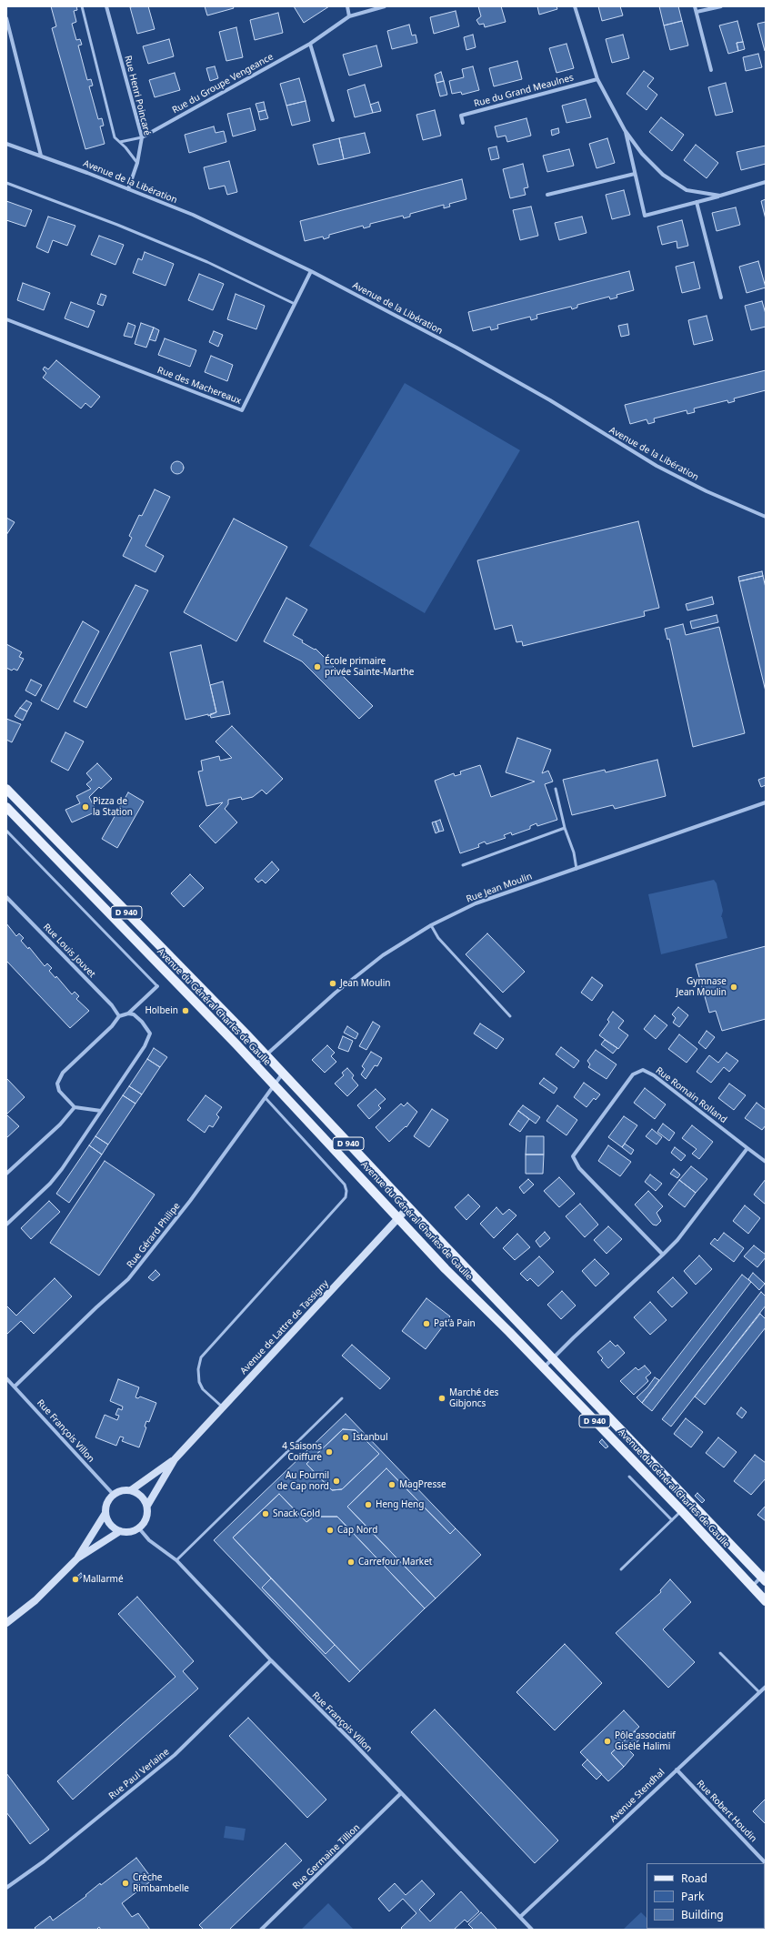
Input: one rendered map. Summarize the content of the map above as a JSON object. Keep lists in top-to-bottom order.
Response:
{
  "streets": {
    "main road": ["D 940", "Avenue du Général Charles de Gaulle", "Avenue de Lattre de Tassigny"],
    "street": [
      "Rue du Groupe Vengeance",
      "Rue du Grand Meaulnes",
      "Rue Henri Poincaré",
      "Avenue de la Libération",
      "Rue des Machereaux",
      "Rue Jean Moulin",
      "Rue Louis Jouvet",
      "Rue Romain Rolland",
      "Rue Gérard Philipe",
      "Rue François Villon",
      "Rue Paul Verlaine",
      "Avenue Stendhal",
      "Rue Robert Houdin",
      "Rue Germaine Tillion"
    ]
  },
  "crossings": [
    ["Rue du Groupe Vengeance", "Rue Henri Poincaré"],
    ["Rue Henri Poincaré", "Avenue de la Libération"],
    ["Avenue de la Libération", "Rue des Machereaux"],
    ["Rue Jean Moulin", "Avenue du Général Charles de Gaulle"],
    ["Avenue du Général Charles de Gaulle", "Rue Gérard Philipe"],
    ["Avenue du Général Charles de Gaulle", "Avenue de Lattre de Tassigny"],
    ["Rue Gérard Philipe", "Rue François Villon"],
    ["Avenue de Lattre de Tassigny", "Rue François Villon"],
    ["Rue François Villon", "Rue Paul Verlaine"],
    ["Rue François Villon", "Avenue Stendhal"],
    ["Rue François Villon", "Rue Germaine Tillion"],
    ["Avenue Stendhal", "Rue Robert Houdin"]
  ],
  "places": [
    "École primaire privée Sainte-Marthe",
    "Pizza de la Station",
    "Jean Moulin",
    "Gymnase Jean Moulin",
    "Holbein",
    "Pat'à Pain",
    "Marché des Gibjoncs",
    "Istanbul",
    "4 Saisons Coiffure",
    "Au Fournil de Cap nord",
    "MagPresse",
    "Heng Heng",
    "Snack Gold",
    "Cap Nord",
    "Carrefour Market",
    "Mallarmé",
    "Pôle associatif Gisèle Halimi",
    "Crèche Rimbambelle"
  ],
  "legend": ["Road", "Park", "Building"]
}
